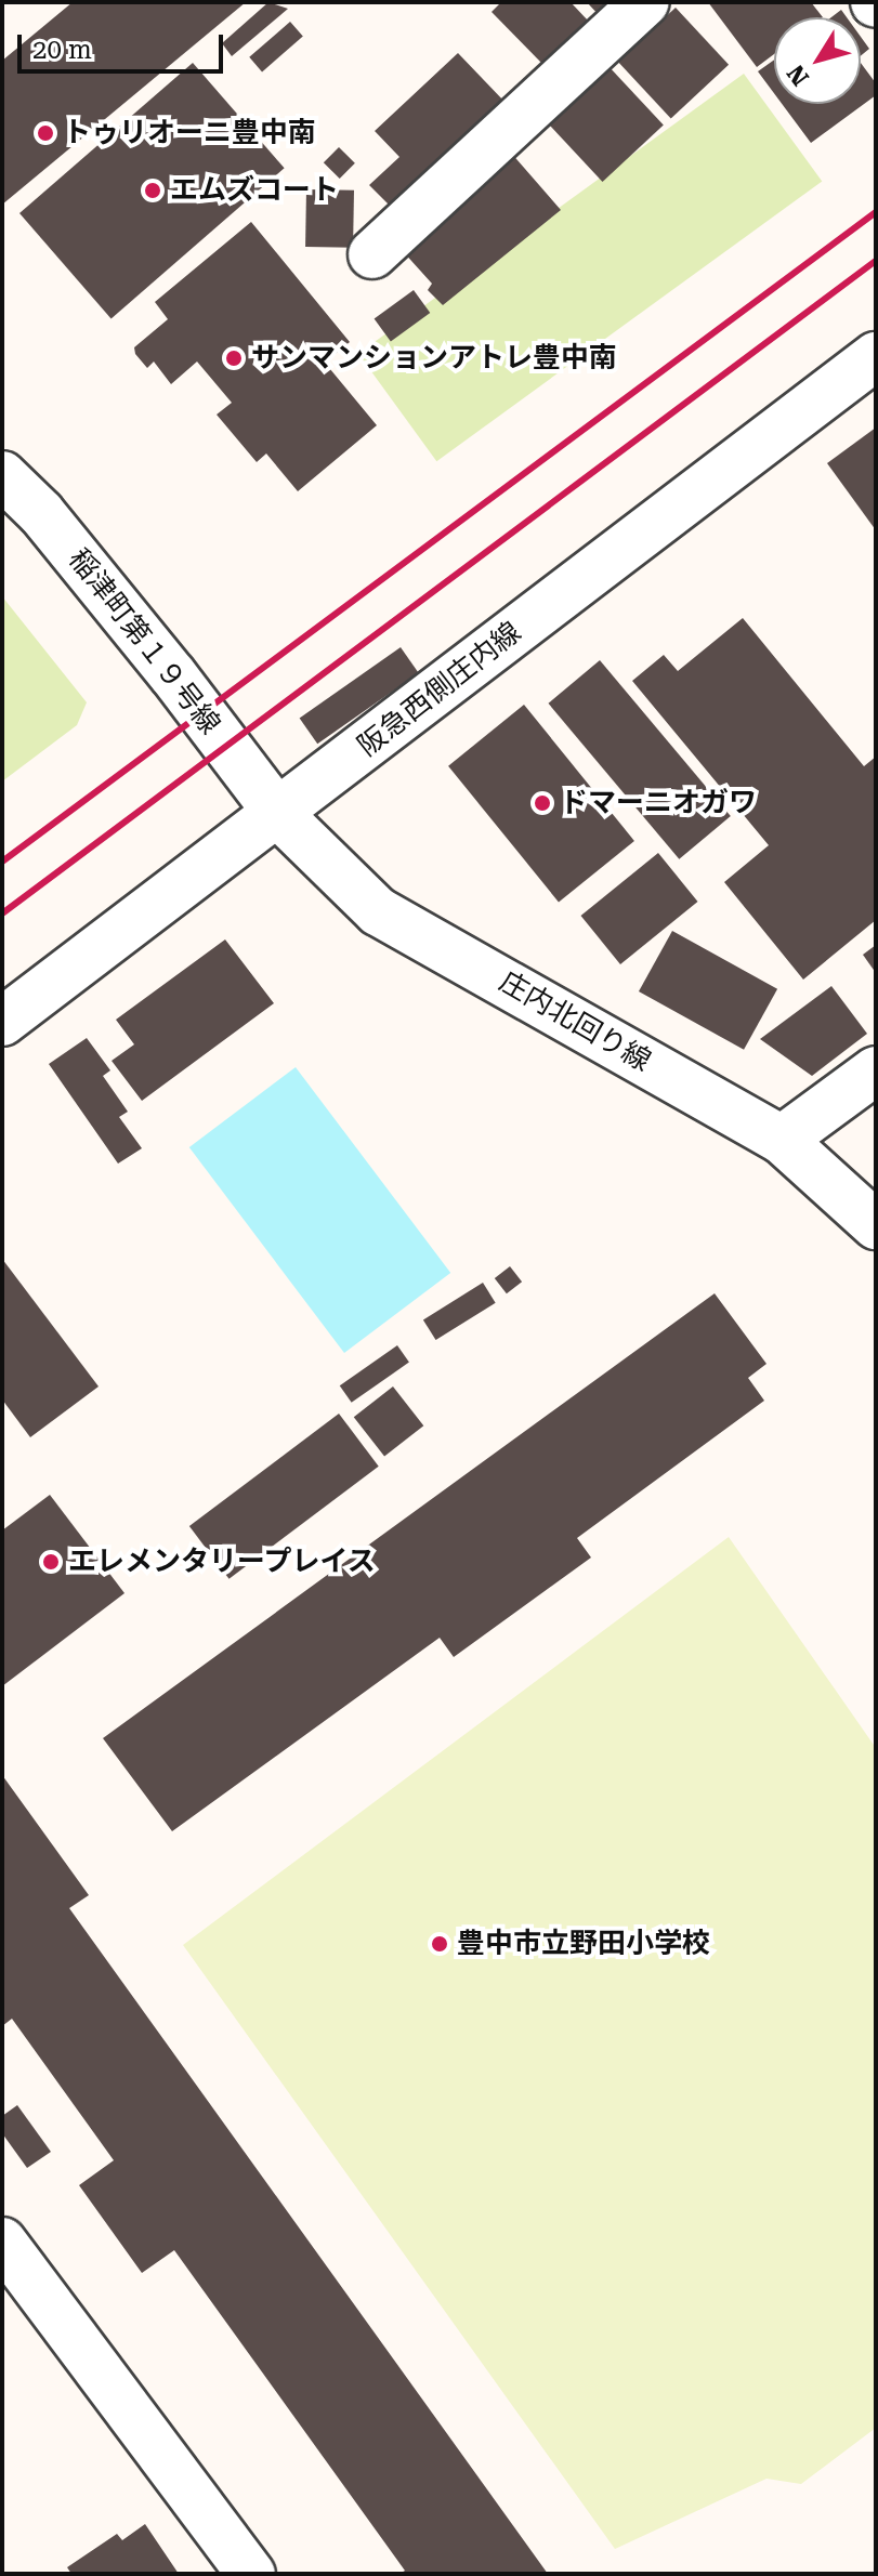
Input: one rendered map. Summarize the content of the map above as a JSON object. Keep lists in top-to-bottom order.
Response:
{
  "streets": {
    "street": ["稲津町第１９号線", "阪急西側庄内線", "庄内北回り線"]
  },
  "crossings": [
    ["稲津町第１９号線", "阪急西側庄内線"],
    ["稲津町第１９号線", "庄内北回り線"],
    ["阪急西側庄内線", "庄内北回り線"]
  ],
  "places": [
    "トゥリオーニ豊中南",
    "エムズコート",
    "サンマンションアトレ豊中南",
    "ドマーニオガワ",
    "エレメンタリープレイス",
    "豊中市立野田小学校"
  ],
  "scale_bar": "20 m",
  "north": "bottom left"
}
